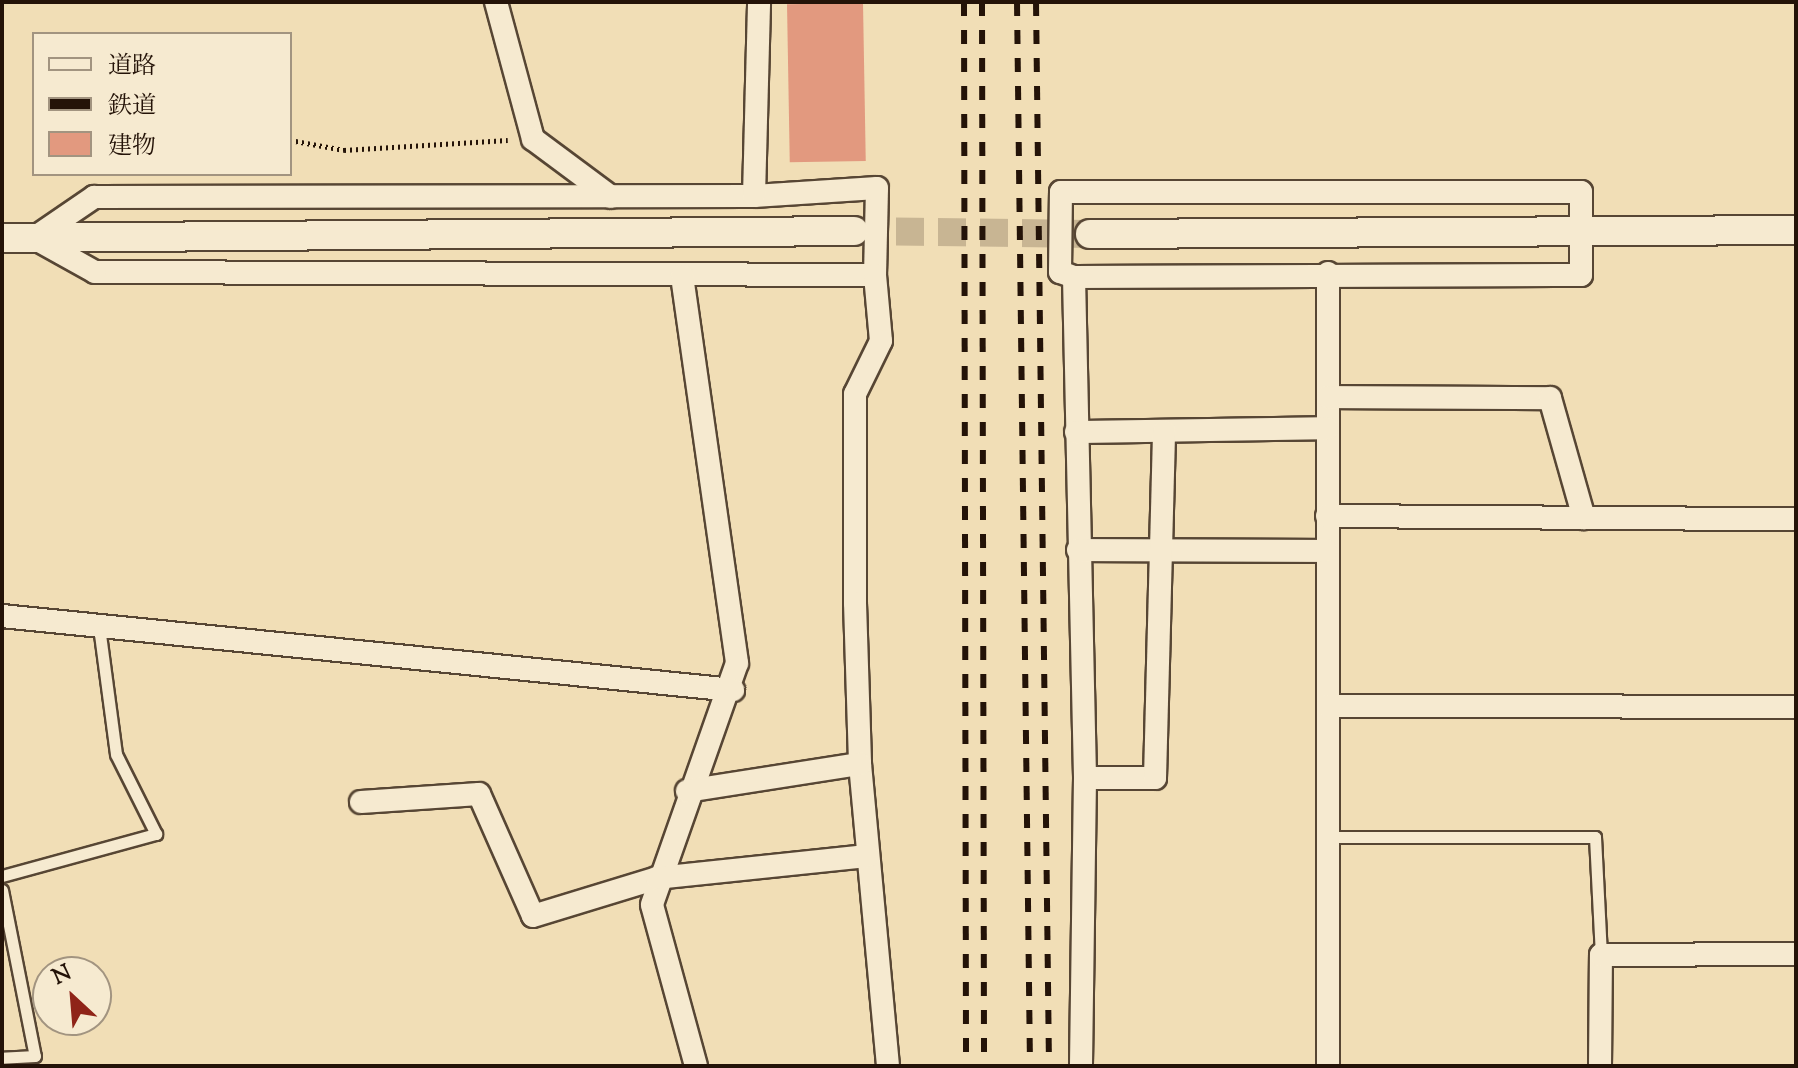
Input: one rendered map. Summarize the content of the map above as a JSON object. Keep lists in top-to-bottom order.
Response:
{
  "legend": ["道路", "鉄道", "建物"],
  "north": "top left"
}
